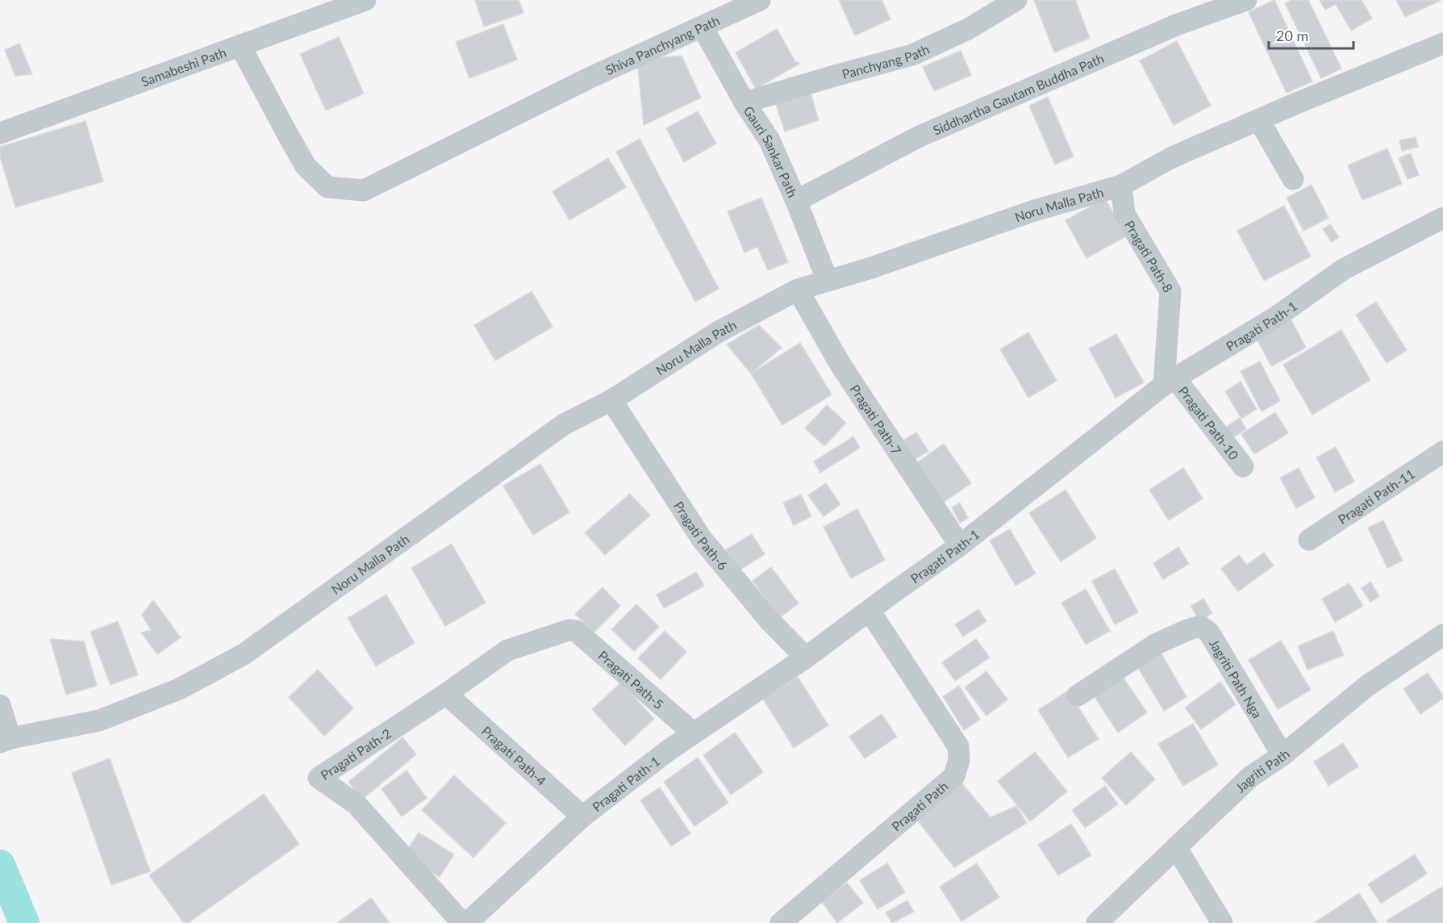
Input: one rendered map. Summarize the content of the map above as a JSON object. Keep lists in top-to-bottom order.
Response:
{
  "streets": {
    "street": [
      "Shiva Panchyang Path",
      "Panchyang Path",
      "Samabeshi Path",
      "Siddhartha Gautam Buddha Path",
      "Gauri Sankar Path",
      "Noru Malla Path",
      "Pragati Path-8",
      "Pragati Path-1",
      "Pragati Path-7",
      "Pragati Path-10",
      "Pragati Path-11",
      "Pragati Path-6",
      "Jagriti Path Nga",
      "Pragati Path-5",
      "Pragati Path-2",
      "Pragati Path-4",
      "Jagriti Path",
      "Pragati Path"
    ]
  },
  "crossings": [
    ["Shiva Panchyang Path", "Samabeshi Path"],
    ["Shiva Panchyang Path", "Gauri Sankar Path"],
    ["Panchyang Path", "Gauri Sankar Path"],
    ["Siddhartha Gautam Buddha Path", "Gauri Sankar Path"],
    ["Gauri Sankar Path", "Noru Malla Path"],
    ["Noru Malla Path", "Pragati Path-8"],
    ["Noru Malla Path", "Pragati Path-7"],
    ["Noru Malla Path", "Pragati Path-6"],
    ["Pragati Path-8", "Pragati Path-1"],
    ["Pragati Path-8", "Pragati Path-10"],
    ["Pragati Path-1", "Pragati Path-7"],
    ["Pragati Path-1", "Pragati Path-10"],
    ["Pragati Path-1", "Pragati Path-6"],
    ["Pragati Path-1", "Pragati Path-5"],
    ["Pragati Path-1", "Pragati Path-4"],
    ["Pragati Path-1", "Pragati Path"],
    ["Jagriti Path Nga", "Jagriti Path"],
    ["Pragati Path-5", "Pragati Path-2"],
    ["Pragati Path-2", "Pragati Path-4"]
  ],
  "scale_bar": "20 m"
}
